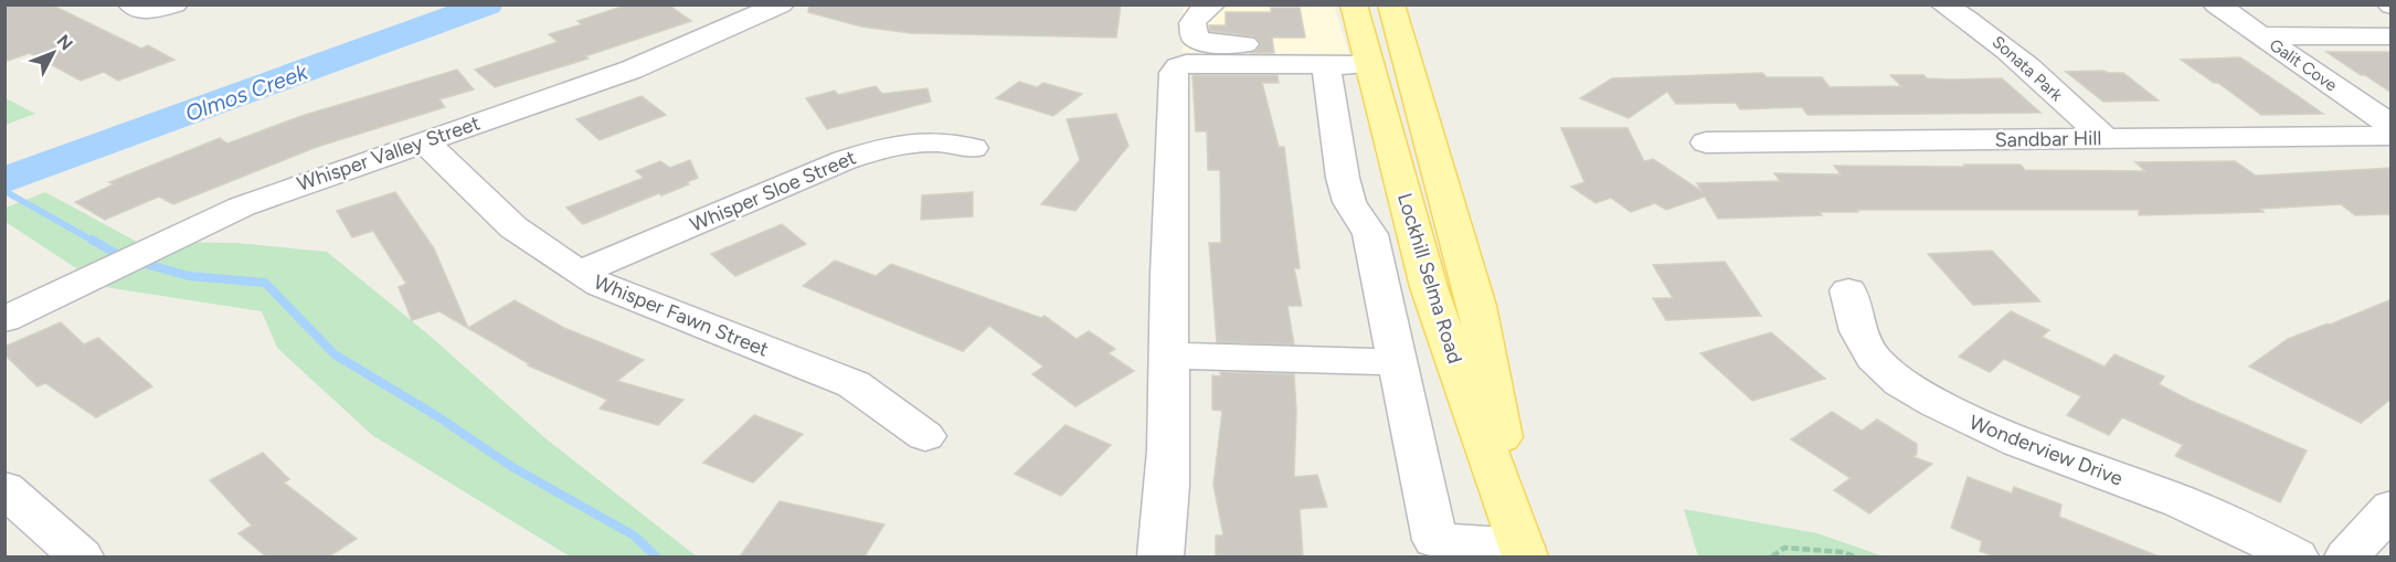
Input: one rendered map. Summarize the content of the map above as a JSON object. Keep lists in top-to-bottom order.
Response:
{
  "streets": {
    "main road": ["Lockhill Selma Road"],
    "street": [
      "Galit Cove",
      "Sonata Park",
      "Sandbar Hill",
      "Whisper Valley Street",
      "Whisper Sloe Street",
      "Whisper Fawn Street",
      "Wonderview Drive"
    ]
  },
  "crossings": [
    ["Sonata Park", "Sandbar Hill"],
    ["Whisper Valley Street", "Whisper Fawn Street"],
    ["Whisper Sloe Street", "Whisper Fawn Street"]
  ],
  "water": ["Olmos Creek"],
  "north": "top right"
}
